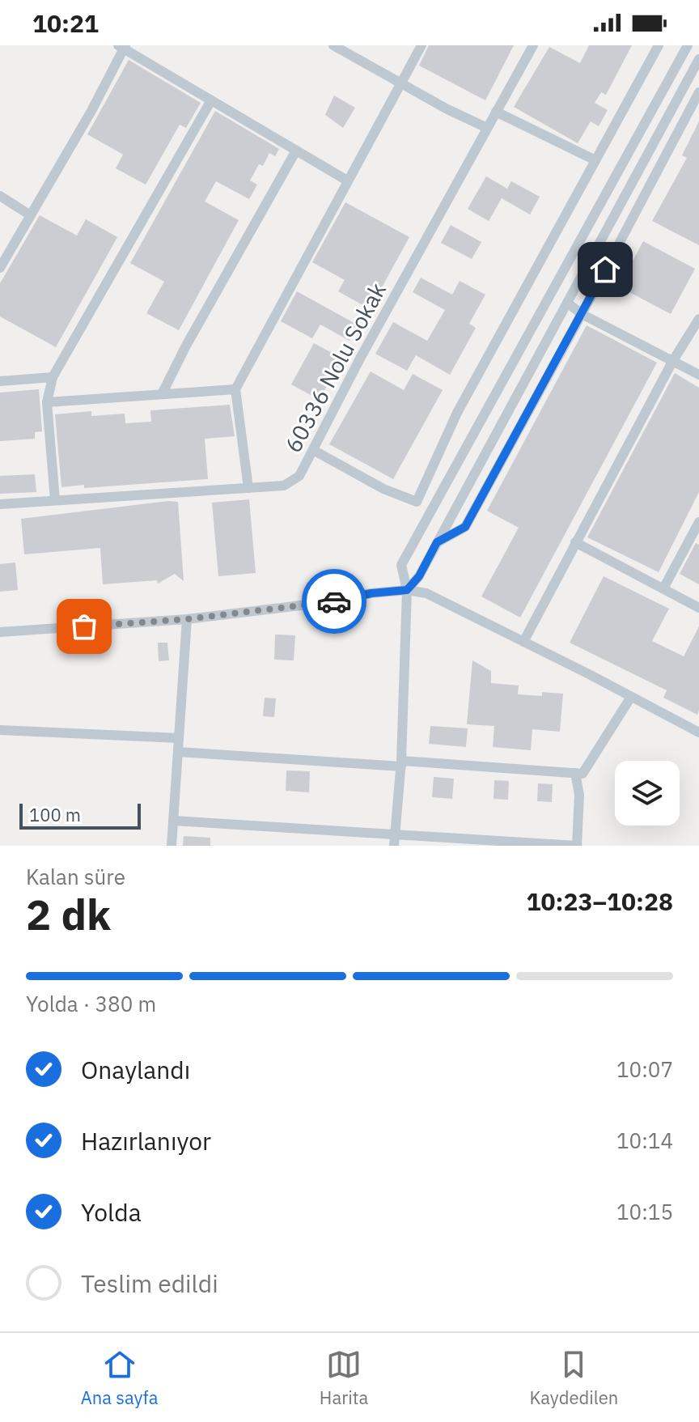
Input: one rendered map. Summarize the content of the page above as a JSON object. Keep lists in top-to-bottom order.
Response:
{
  "streets": {
    "street": ["60336 Nolu Sokak"]
  },
  "scale_bar": "100 m",
  "page": {
    "status": "10:21",
    "scale": "100 m",
    "heading": ["2 dk", "Kalan süre", "10:23–10:28"],
    "bar": "Yolda · 380 m",
    "list": [
      ["Onaylandı", "10:07"],
      ["Hazırlanıyor", "10:14"],
      ["Yolda", "10:15"],
      "Teslim edildi"
    ],
    "tabs": ["Ana sayfa", "Harita", "Kaydedilen"]
  }
}
